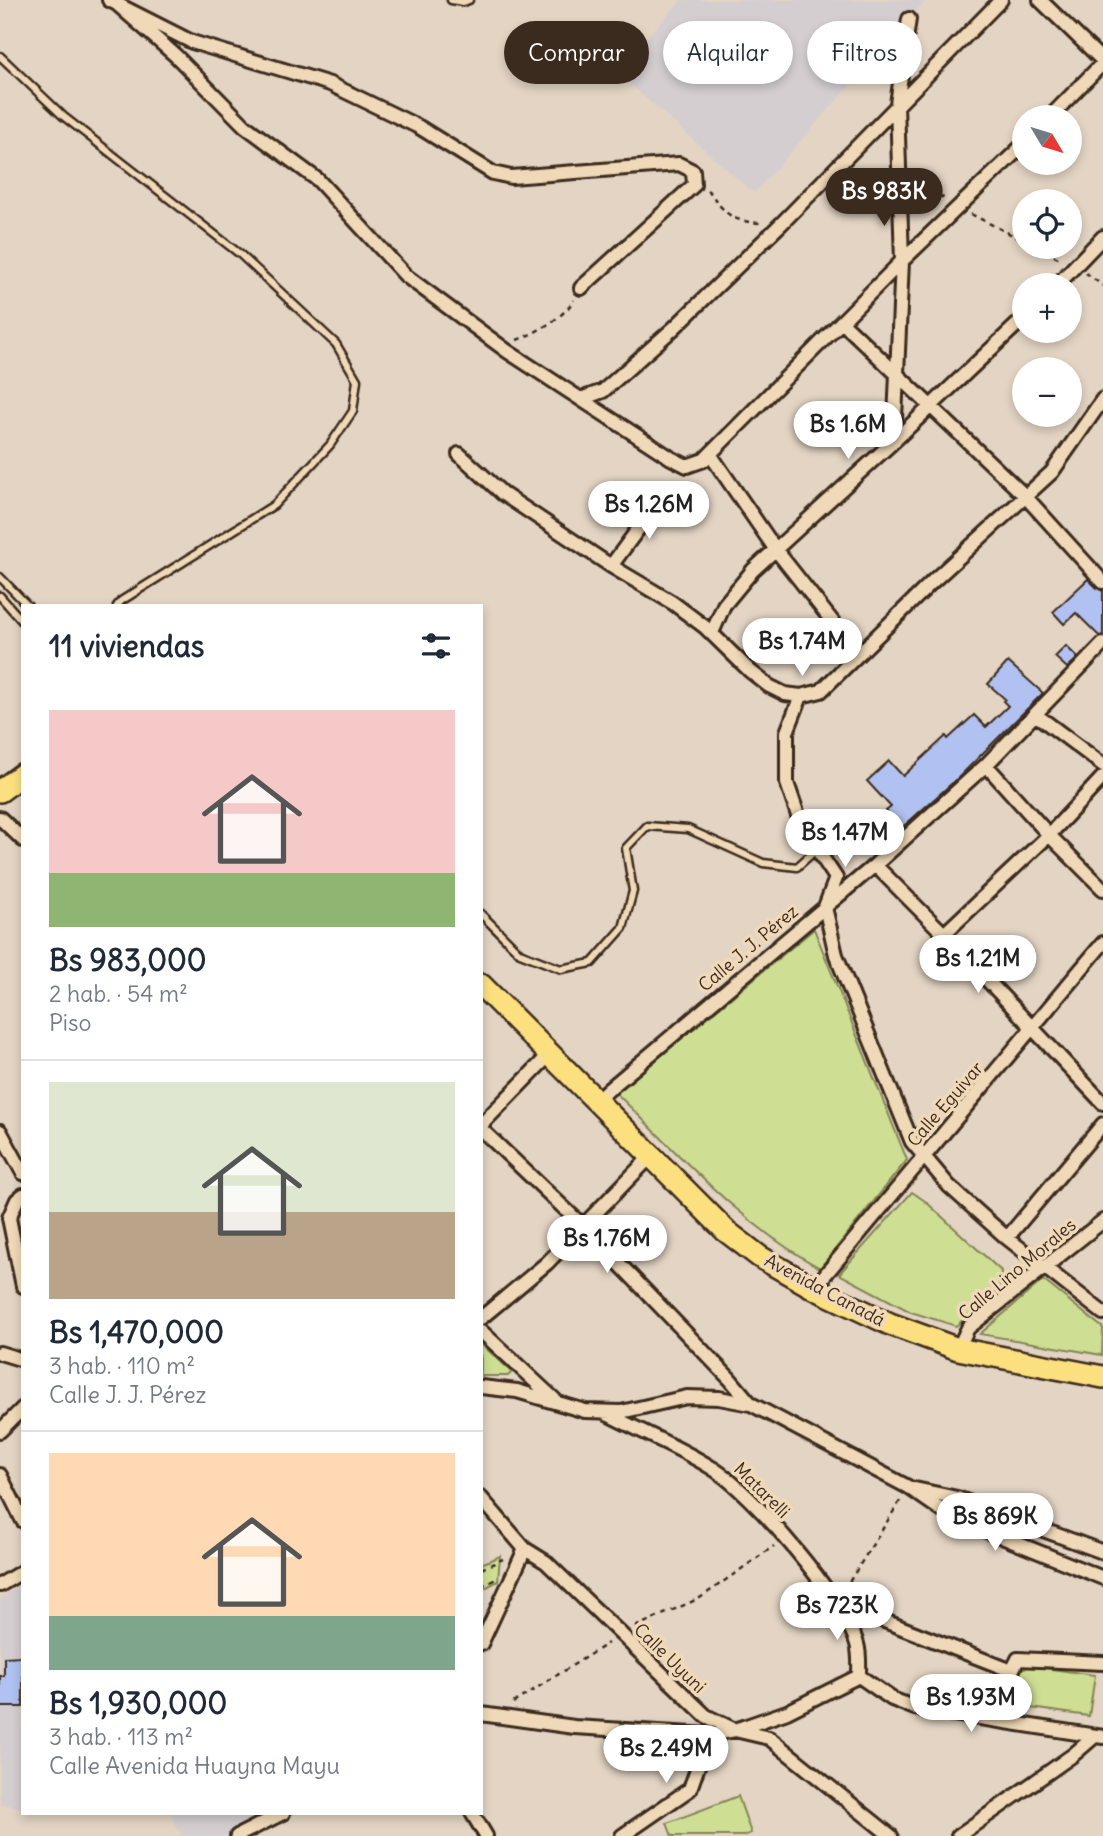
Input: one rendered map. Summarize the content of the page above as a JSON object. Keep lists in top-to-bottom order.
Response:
{
  "streets": {
    "highway": ["Avenida Canadá"],
    "street": [
      "Calle J. J. Pérez",
      "Calle Eguivar",
      "Calle Lino Morales",
      "Matarelli",
      "Calle Uyuni"
    ]
  },
  "crossings": [
    ["Calle J. J. Pérez", "Avenida Canadá"],
    ["Calle Eguivar", "Avenida Canadá"],
    ["Calle Lino Morales", "Avenida Canadá"]
  ],
  "north": "bottom right",
  "page": {
    "chip": ["Comprar", "Alquilar", "Filtros"],
    "map_buttons": ["+", "−"],
    "price": [
      "Bs 983K",
      "Bs 1.6M",
      "Bs 1.26M",
      "Bs 1.74M",
      "Bs 1.47M",
      "Bs 1.21M",
      "Bs 1.76M",
      "Bs 869K",
      "Bs 723K",
      "Bs 1.93M",
      "Bs 2.49M"
    ],
    "heading": "11 viviendas",
    "list": [
      {
        "name": "Bs 983,000",
        "note": "2 hab. · 54 m² · Piso"
      },
      {
        "name": "Bs 1,470,000",
        "note": "3 hab. · 110 m² · Calle J. J. Pérez"
      },
      {
        "name": "Bs 1,930,000",
        "note": "3 hab. · 113 m² · Calle Avenida Huayna Mayu"
      }
    ]
  }
}
